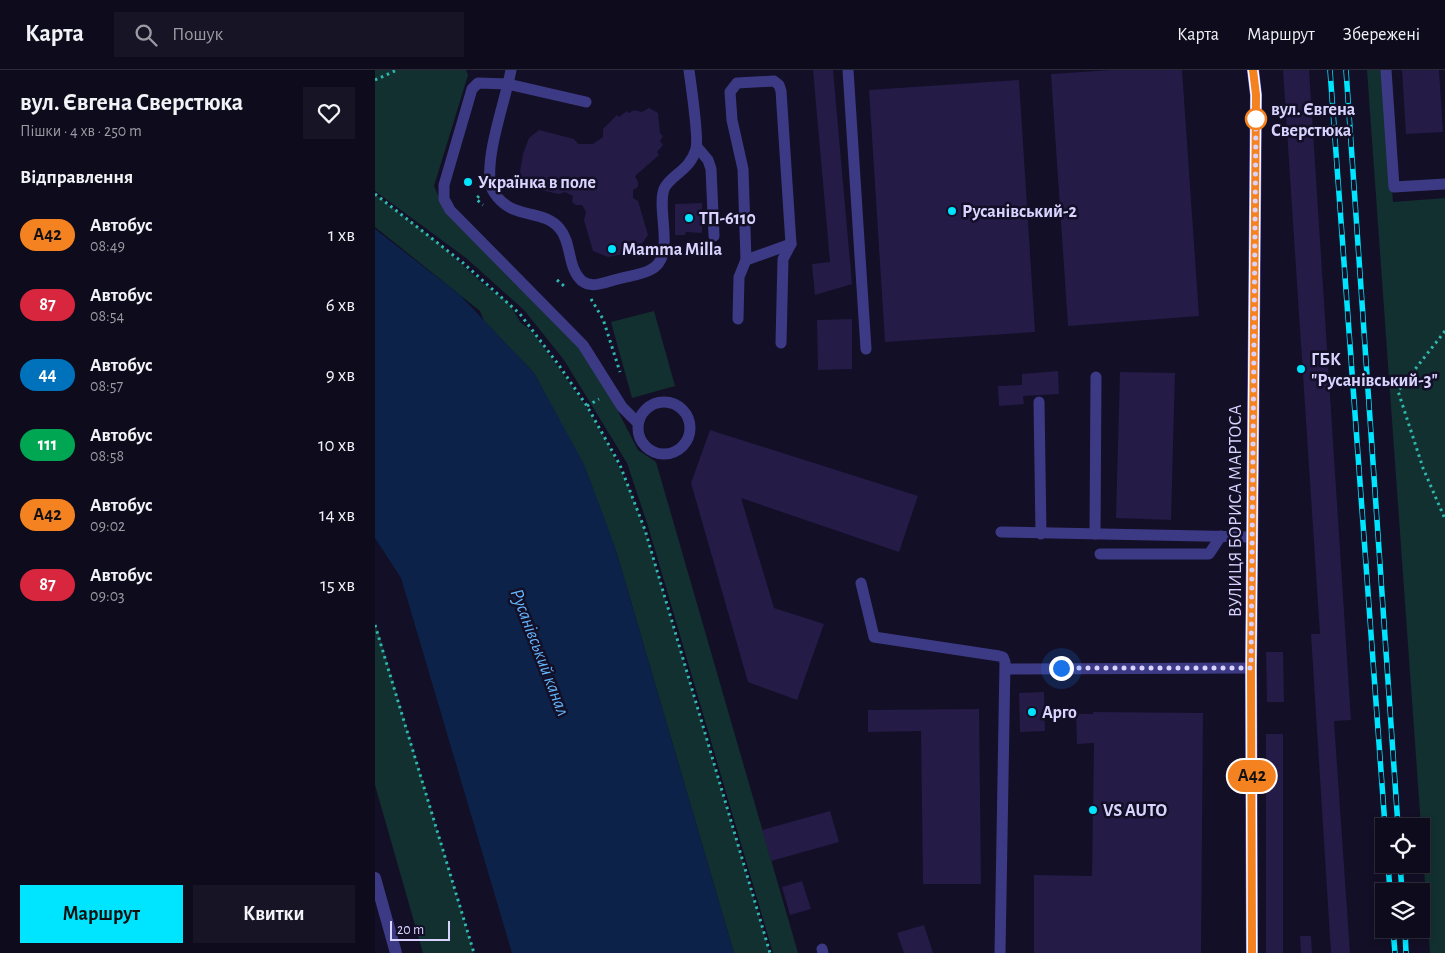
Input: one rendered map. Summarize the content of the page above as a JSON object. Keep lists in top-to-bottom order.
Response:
{
  "streets": {
    "main road": ["ВУЛИЦЯ БОРИСА МАРТОСА"]
  },
  "water": ["Русанівський канал"],
  "places": [
    "вул. Євгена Сверстюка",
    "Українка в поле",
    "Русанівський-2",
    "ТП-6110",
    "Mamma Milla",
    "ГБК \"Русанівський-3\"",
    "Арго",
    "VS AUTO"
  ],
  "lines": ["bus line А42"],
  "scale_bar": "20 m",
  "page": {
    "header": "Карта",
    "search": "Пошук",
    "nav": ["Карта", "Маршрут", "Збережені"],
    "heading": [
      ["вул. Євгена Сверстюка", "Пішки · 4 хв · 250 m"],
      "Відправлення"
    ],
    "on_map": "А42",
    "list": [
      {
        "mark": "А42",
        "name": "Автобус",
        "note": "08:49",
        "value": "1 хв"
      },
      {
        "mark": "87",
        "name": "Автобус",
        "note": "08:54",
        "value": "6 хв"
      },
      {
        "mark": "44",
        "name": "Автобус",
        "note": "08:57",
        "value": "9 хв"
      },
      {
        "mark": "111",
        "name": "Автобус",
        "note": "08:58",
        "value": "10 хв"
      },
      {
        "mark": "А42",
        "name": "Автобус",
        "note": "09:02",
        "value": "14 хв"
      },
      {
        "mark": "87",
        "name": "Автобус",
        "note": "09:03",
        "value": "15 хв"
      }
    ],
    "buttons": ["Маршрут", "Квитки"],
    "scale": "20 m"
  }
}
